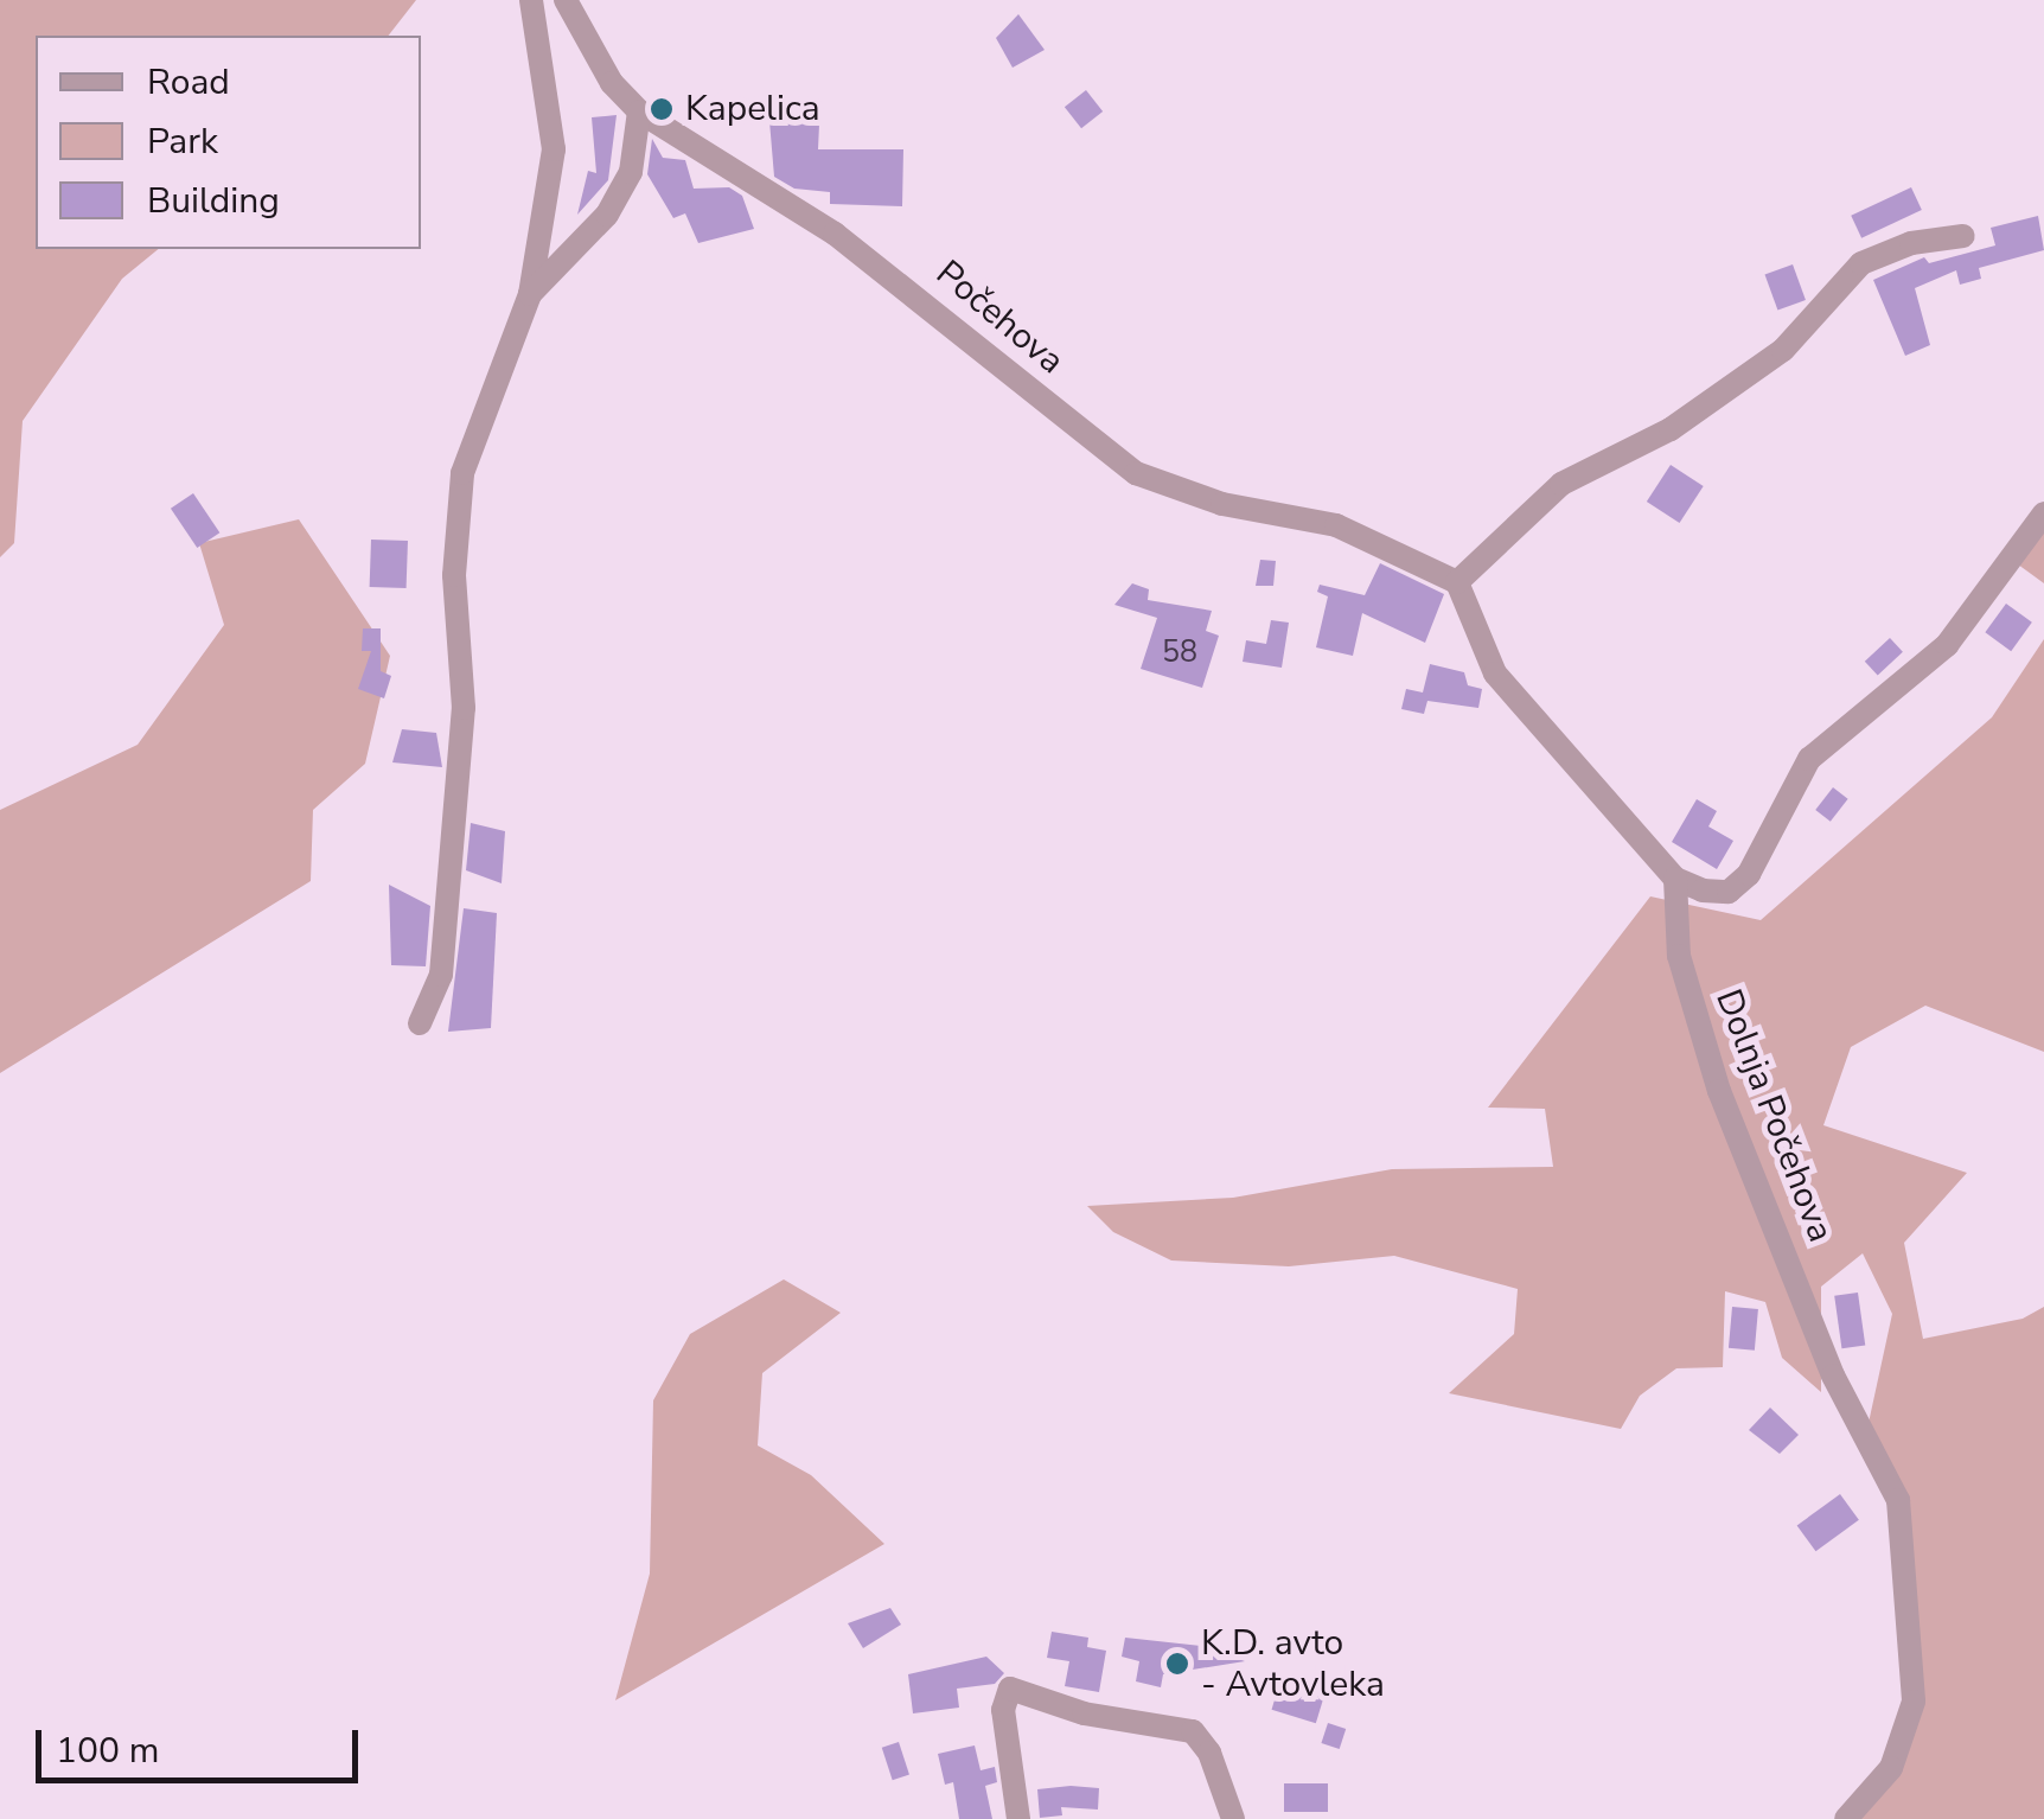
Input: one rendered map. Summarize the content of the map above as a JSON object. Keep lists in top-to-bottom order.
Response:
{
  "streets": {
    "street": ["Počehova", "Dolnja Počehova"]
  },
  "places": ["Kapelica", "K.D. avto - Avtovleka"],
  "house_numbers": ["58"],
  "legend": ["Road", "Park", "Building"],
  "scale_bar": "100 m"
}
